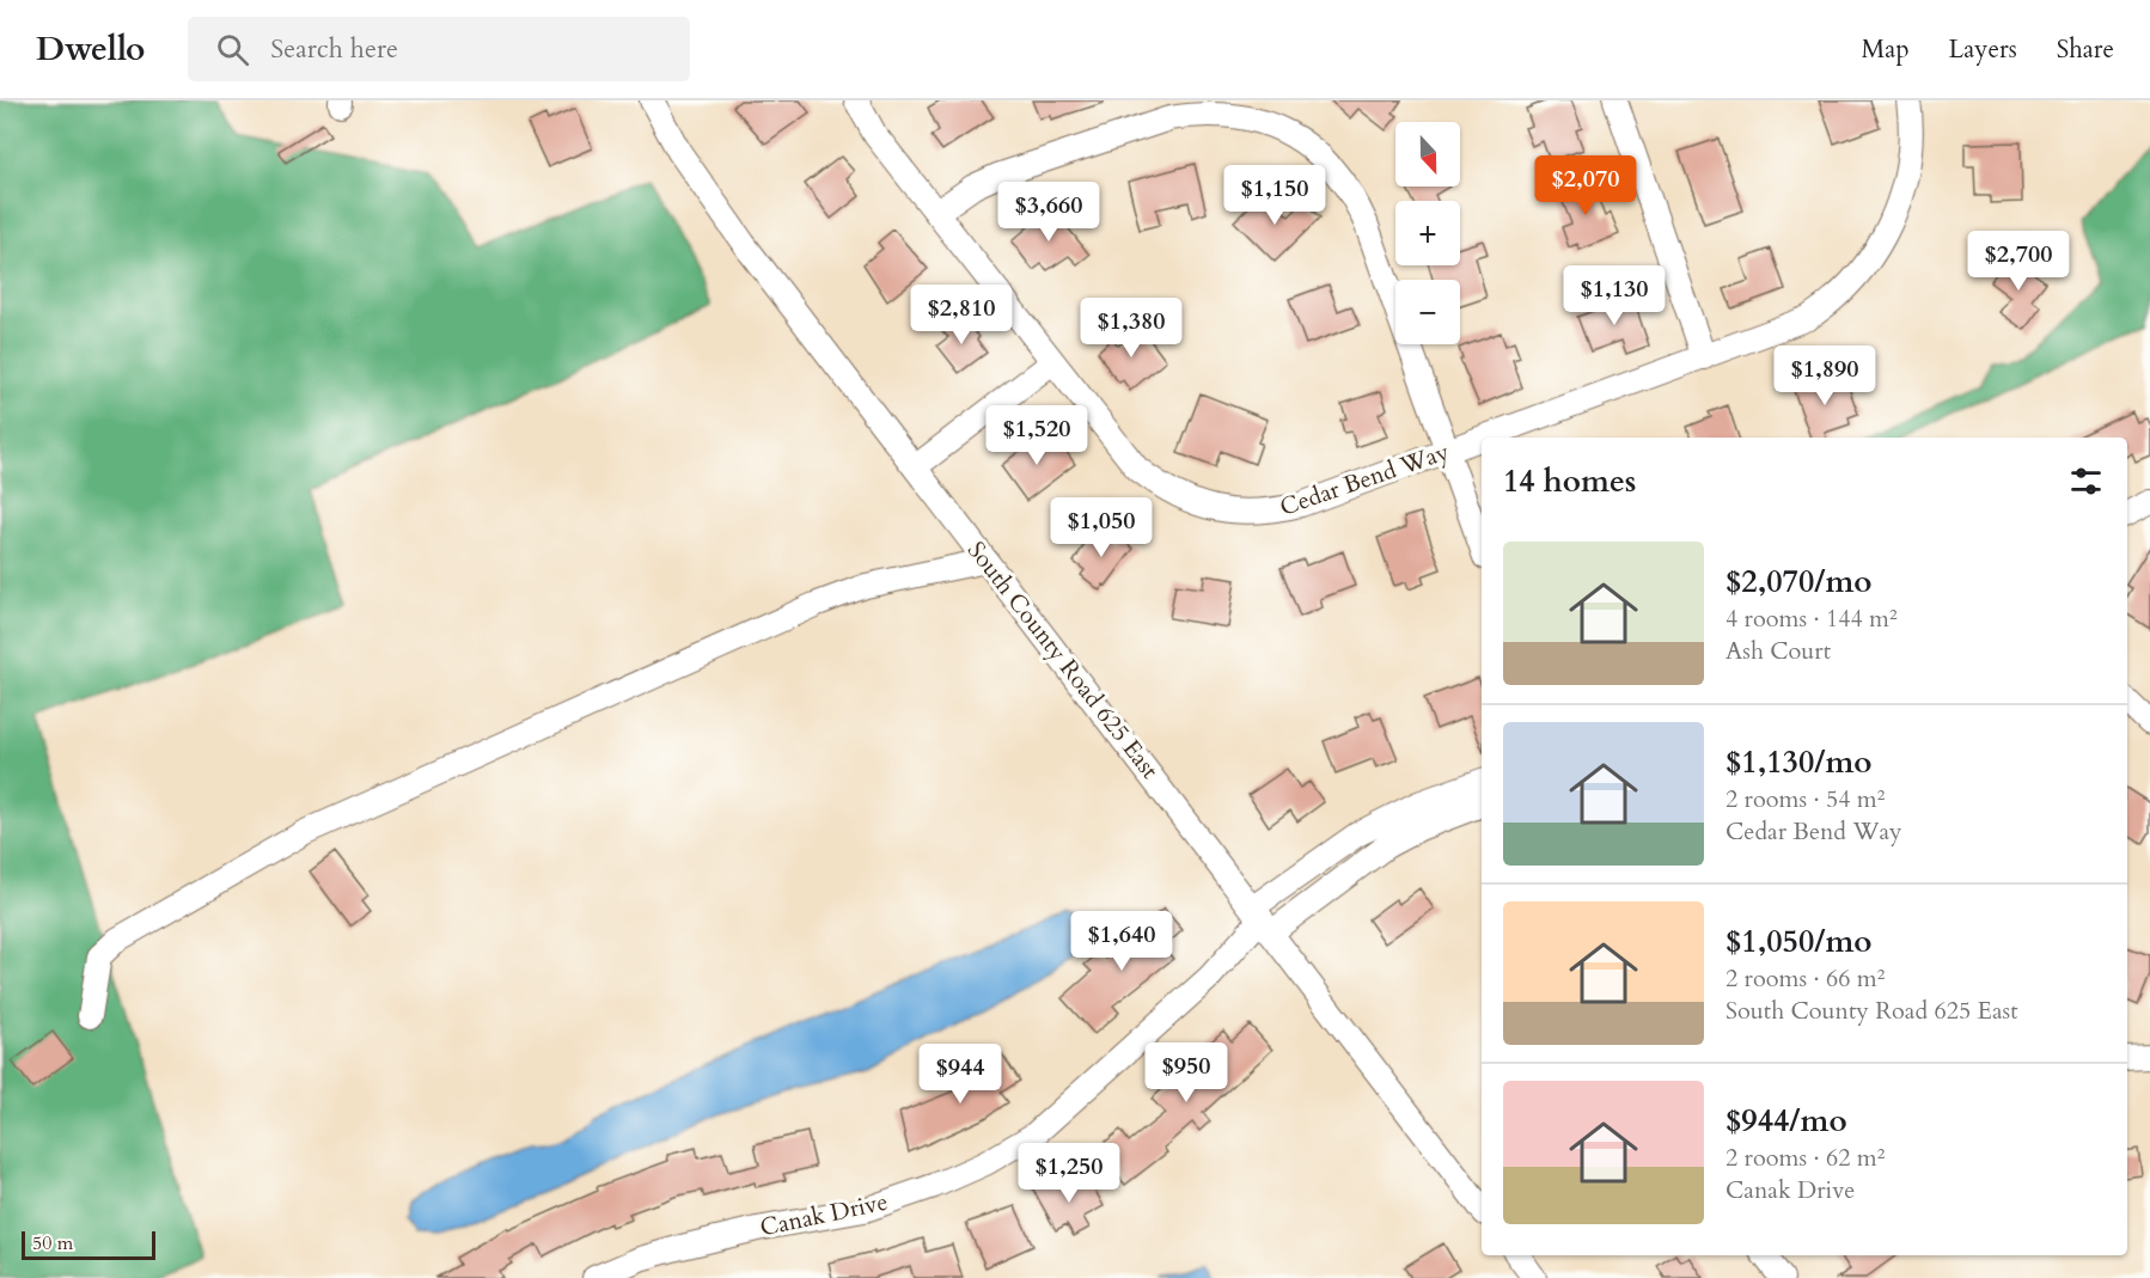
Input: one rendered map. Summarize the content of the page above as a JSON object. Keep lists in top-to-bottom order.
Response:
{
  "streets": {
    "street": ["Cedar Bend Way", "South County Road 625 East", "Canak Drive"]
  },
  "crossings": [
    ["South County Road 625 East", "Canak Drive"]
  ],
  "scale_bar": "50 m",
  "north": "bottom",
  "page": {
    "header": "Dwello",
    "search": "Search here",
    "nav": ["Map", "Layers", "Share"],
    "map_buttons": ["+", "−"],
    "price": [
      "$2,070",
      "$1,150",
      "$3,660",
      "$2,700",
      "$1,130",
      "$2,810",
      "$1,380",
      "$1,890",
      "$1,520",
      "$1,050",
      "$1,640",
      "$950",
      "$944",
      "$1,250"
    ],
    "heading": "14 homes",
    "list": [
      {
        "name": "$2,070/mo",
        "note": "4 rooms · 144 m² · Ash Court"
      },
      {
        "name": "$1,130/mo",
        "note": "2 rooms · 54 m² · Cedar Bend Way"
      },
      {
        "name": "$1,050/mo",
        "note": "2 rooms · 66 m² · South County Road 625 East"
      },
      {
        "name": "$944/mo",
        "note": "2 rooms · 62 m² · Canak Drive"
      }
    ],
    "scale": "50 m"
  }
}
